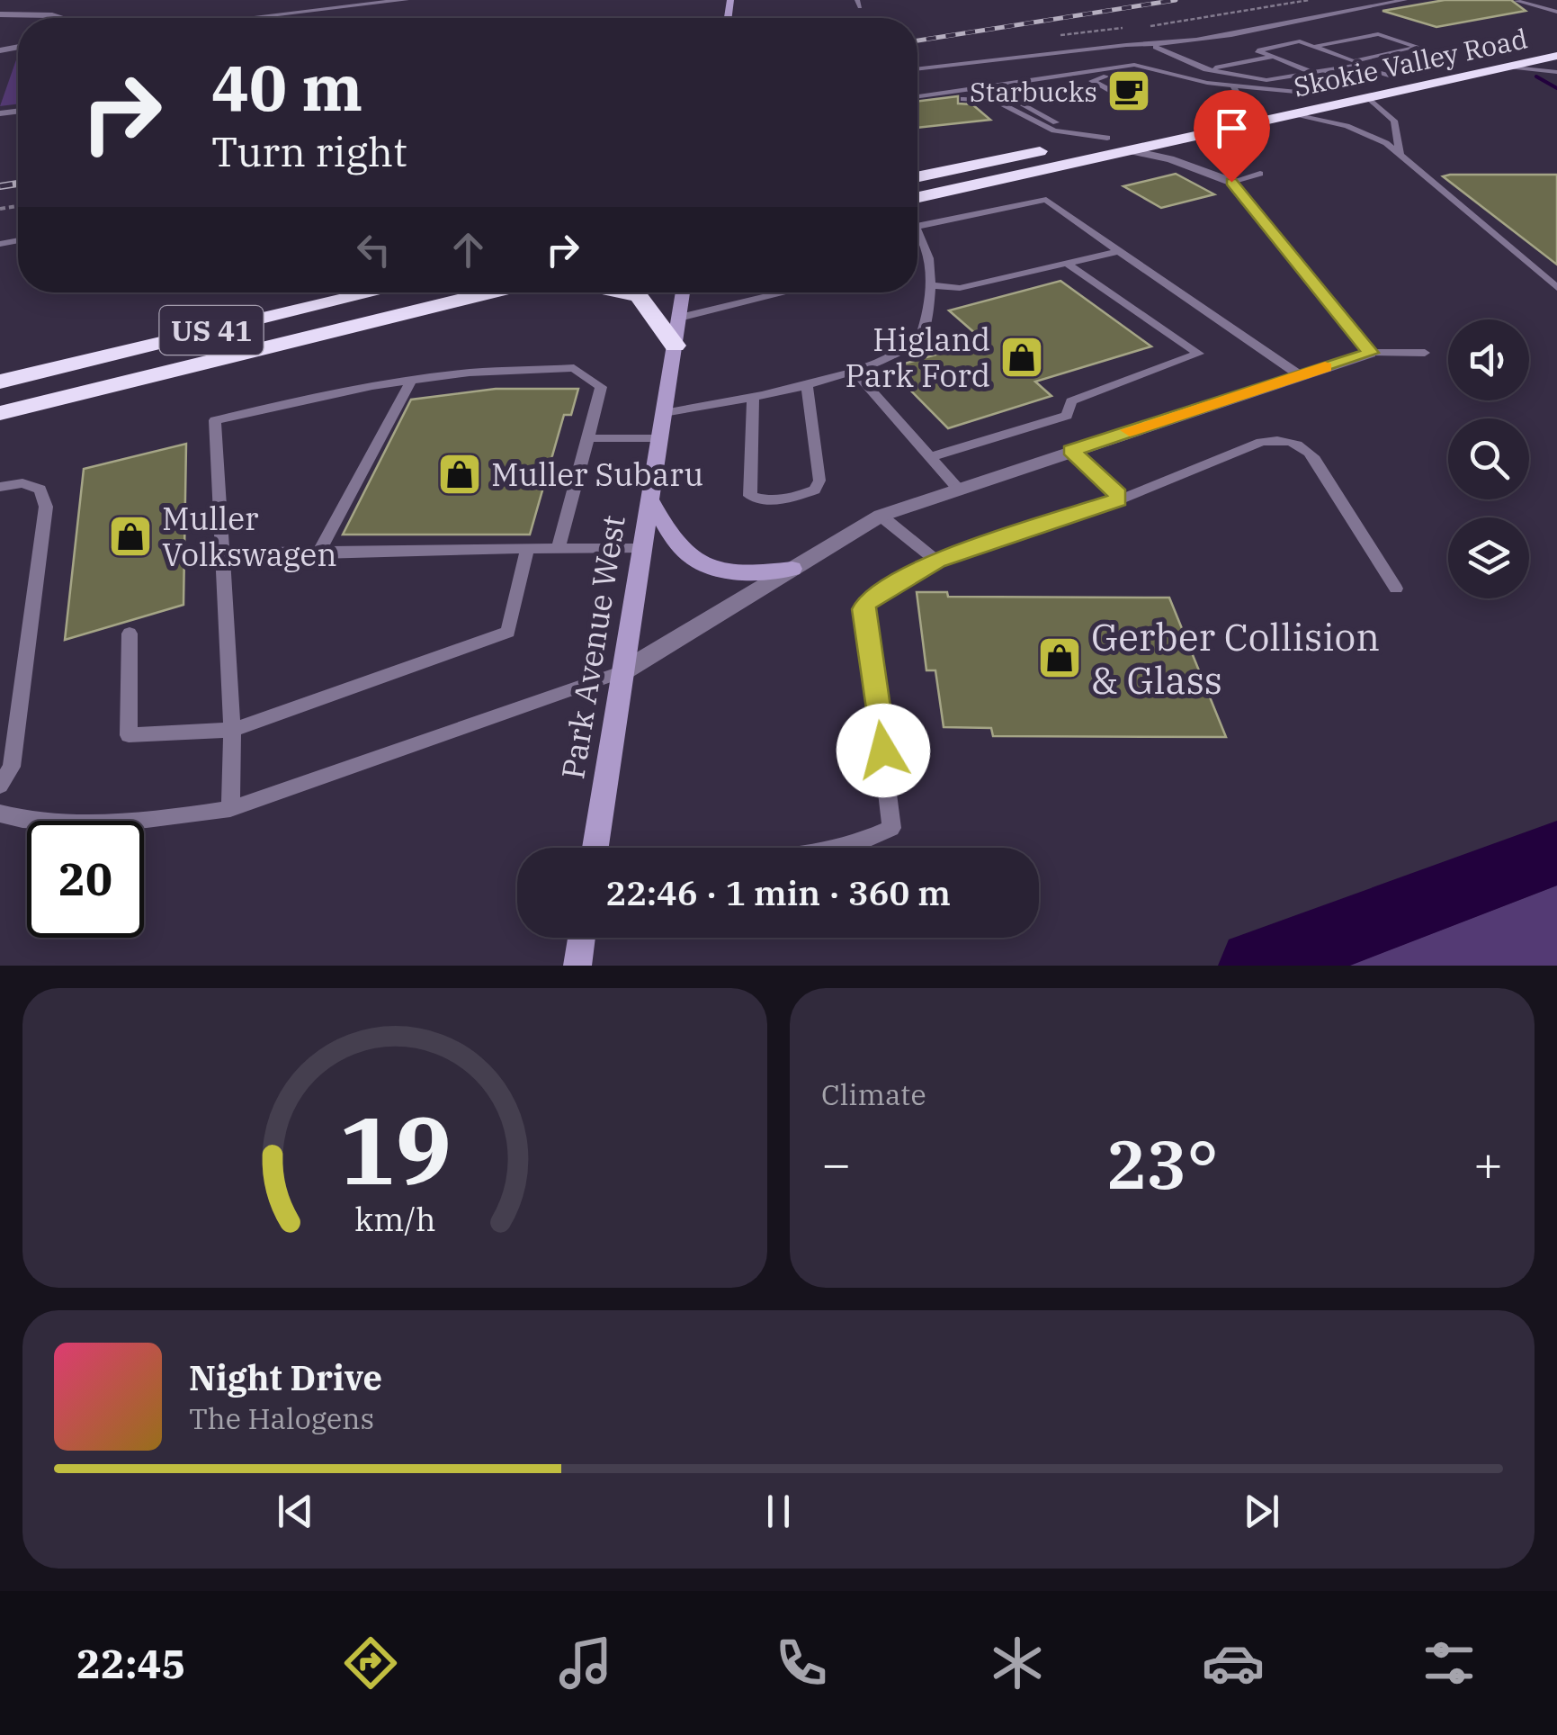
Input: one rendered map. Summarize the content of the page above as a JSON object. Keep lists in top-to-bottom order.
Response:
{
  "streets": {
    "highway": ["Skokie Valley Road", "US 41"],
    "street": ["Park Avenue West"]
  },
  "places": {
    "cafe": ["Starbucks"],
    "shop": [
      "Higland Park Ford",
      "Muller Subaru",
      "Muller Volkswagen",
      "Gerber Collision & Glass"
    ]
  },
  "page": {
    "turn": ["40 m", "Turn right"],
    "limit": "20",
    "trip": "22:46 · 1 min · 360 m",
    "tile": "Climate",
    "heat": ["−", "23°", "+"],
    "song": ["Night Drive", "The Halogens"],
    "tabs": "22:45",
    "gauge": ["19", "km/h"]
  }
}
